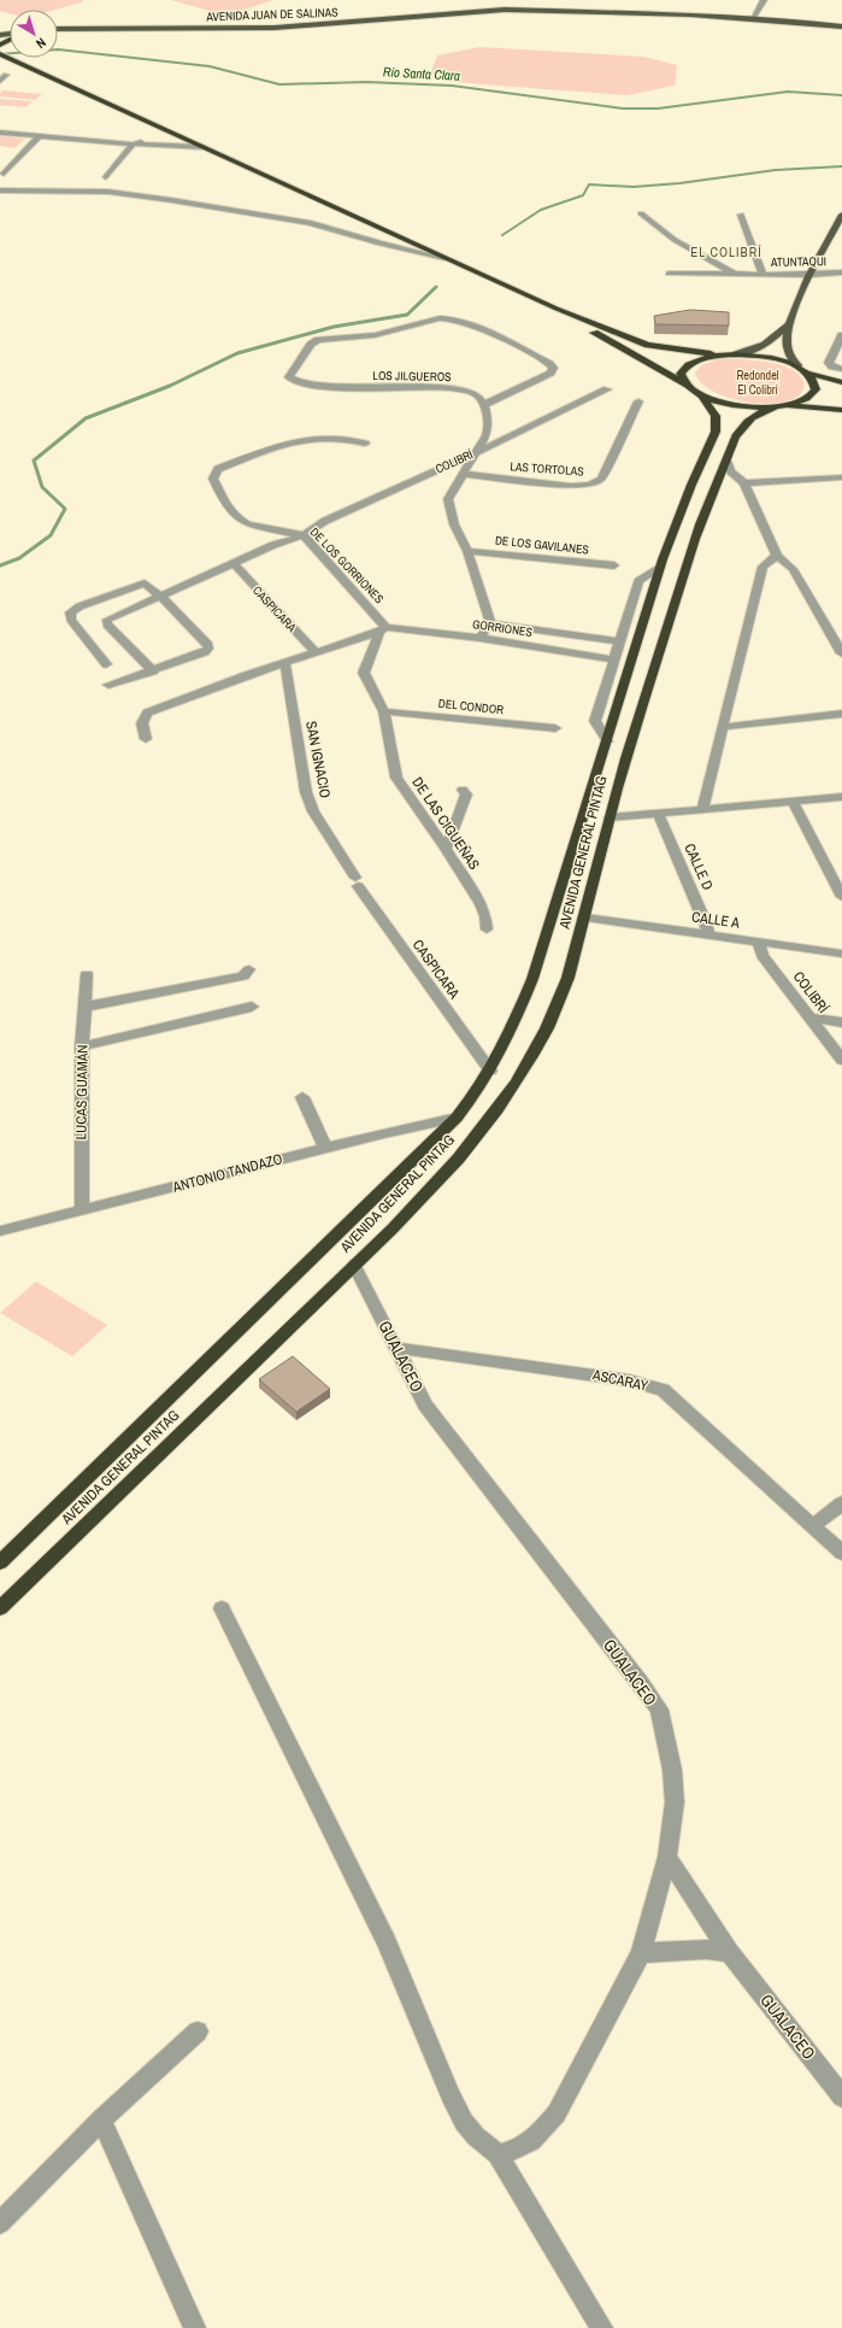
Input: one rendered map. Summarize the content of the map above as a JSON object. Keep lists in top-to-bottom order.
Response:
{
  "streets": {
    "highway": ["AVENIDA GENERAL PINTAG"],
    "main road": ["AVENIDA JUAN DE SALINAS"],
    "street": [
      "ATUNTAQUI",
      "LOS JILGUEROS",
      "COLIBRÍ",
      "LAS TORTOLAS",
      "DE LOS GAVILANES",
      "DE LOS GORRIONES",
      "CASPICARA",
      "GORRIONES",
      "DEL CONDOR",
      "SAN IGNACIO",
      "DE LAS CIGUEÑAS",
      "CALLE D",
      "CALLE A",
      "LUCAS GUAMÁN",
      "ANTONIO TANDAZO",
      "GUALACEO",
      "ASCARAY"
    ]
  },
  "crossings": [
    ["COLIBRÍ", "DE LOS GORRIONES"],
    ["COLIBRÍ", "CASPICARA"],
    ["COLIBRÍ", "CALLE A"],
    ["DE LOS GORRIONES", "GORRIONES"],
    ["DE LOS GORRIONES", "DE LAS CIGUEÑAS"],
    ["CASPICARA", "SAN IGNACIO"],
    ["CASPICARA", "AVENIDA GENERAL PINTAG"],
    ["GORRIONES", "DE LAS CIGUEÑAS"],
    ["DEL CONDOR", "DE LAS CIGUEÑAS"],
    ["AVENIDA GENERAL PINTAG", "CALLE A"],
    ["AVENIDA GENERAL PINTAG", "ANTONIO TANDAZO"],
    ["AVENIDA GENERAL PINTAG", "GUALACEO"],
    ["CALLE D", "CALLE A"],
    ["LUCAS GUAMÁN", "ANTONIO TANDAZO"],
    ["GUALACEO", "ASCARAY"]
  ],
  "districts": ["EL COLIBRÍ"],
  "water": ["Río Santa Clara"],
  "parks": ["Redondel El Colibrí"],
  "north": "bottom right"
}
